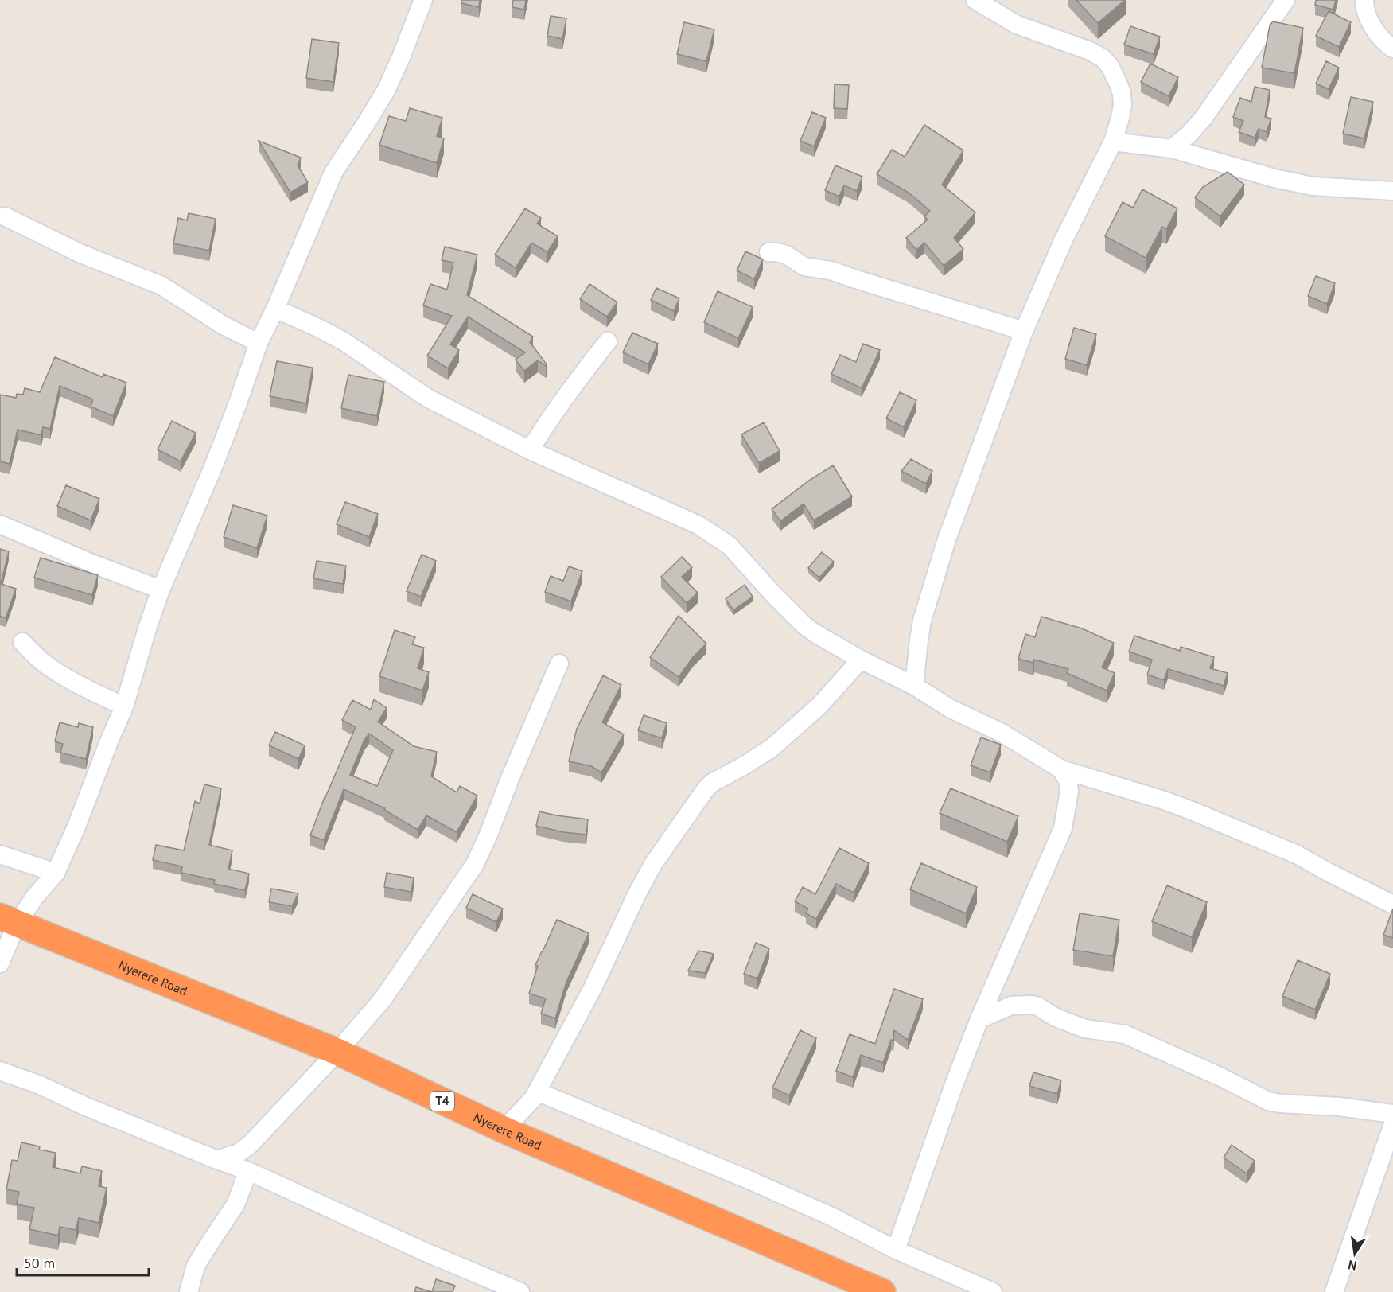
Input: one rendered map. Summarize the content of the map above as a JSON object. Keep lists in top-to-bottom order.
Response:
{
  "streets": {
    "highway": ["Nyerere Road", "T4"]
  },
  "scale_bar": "50 m",
  "north": "bottom"
}
